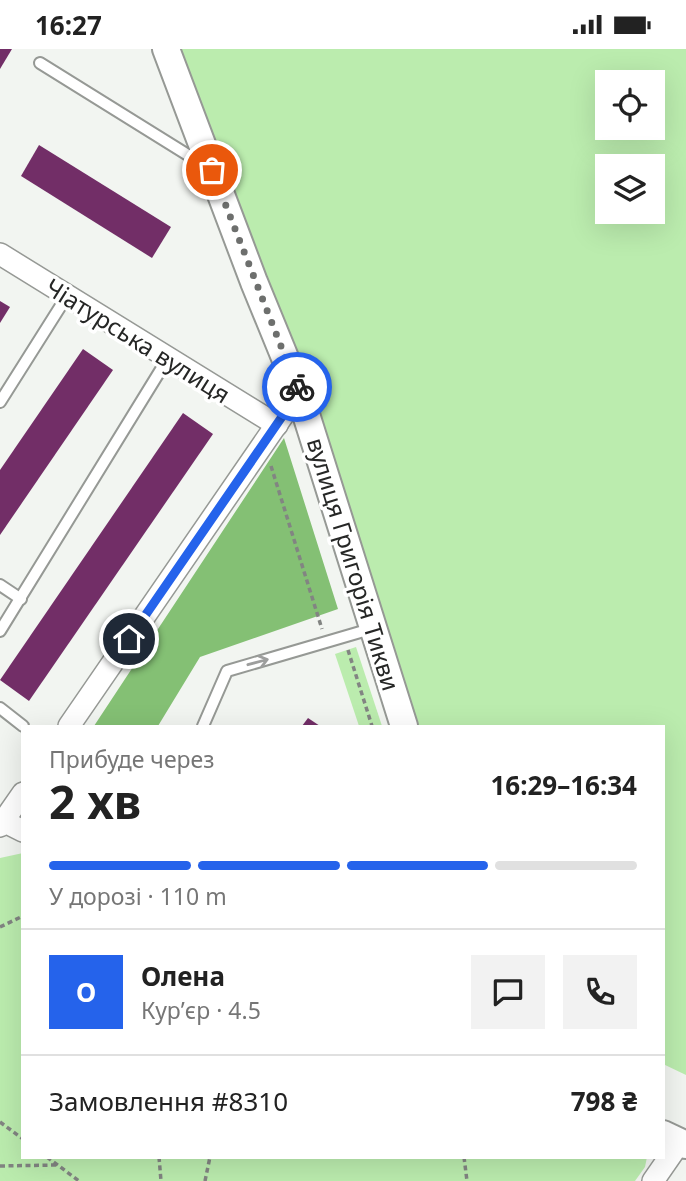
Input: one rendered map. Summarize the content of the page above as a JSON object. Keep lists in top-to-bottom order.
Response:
{
  "streets": {
    "street": ["Чіатурська вулиця", "вулиця Григорія Тикви"]
  },
  "page": {
    "status": "16:27",
    "heading": ["2 хв", "Прибуде через", "16:29–16:34"],
    "panel": [
      "Олена",
      "Кур’єр · 4.5",
      "Замовлення #8310",
      "798 ₴"
    ],
    "bar": "У дорозі · 110 m",
    "round": "О"
  }
}
